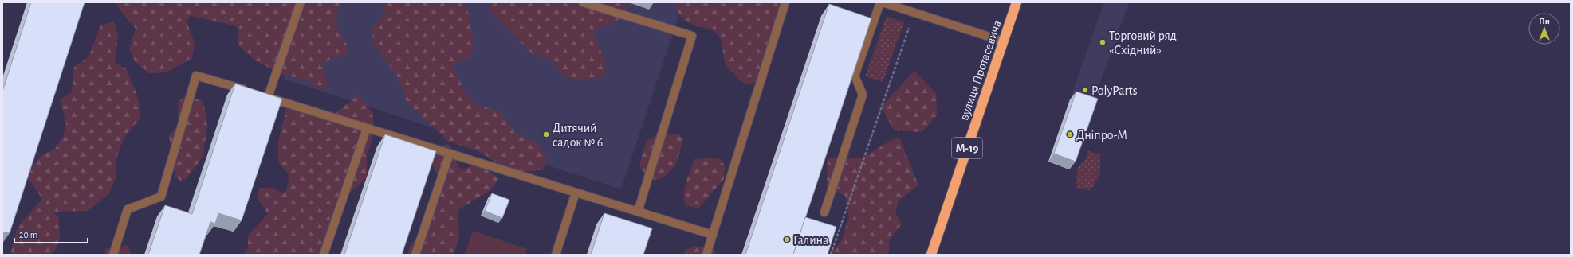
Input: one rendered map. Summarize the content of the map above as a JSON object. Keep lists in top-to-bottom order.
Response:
{
  "streets": {
    "highway": ["вулиця Протасевича", "М-19"]
  },
  "places": [
    "Торговий ряд «Східний»",
    "PolyParts",
    "Дитячий садок № 6",
    "Дніпро-М",
    "Галина"
  ],
  "scale_bar": "20 m",
  "north": "top"
}
